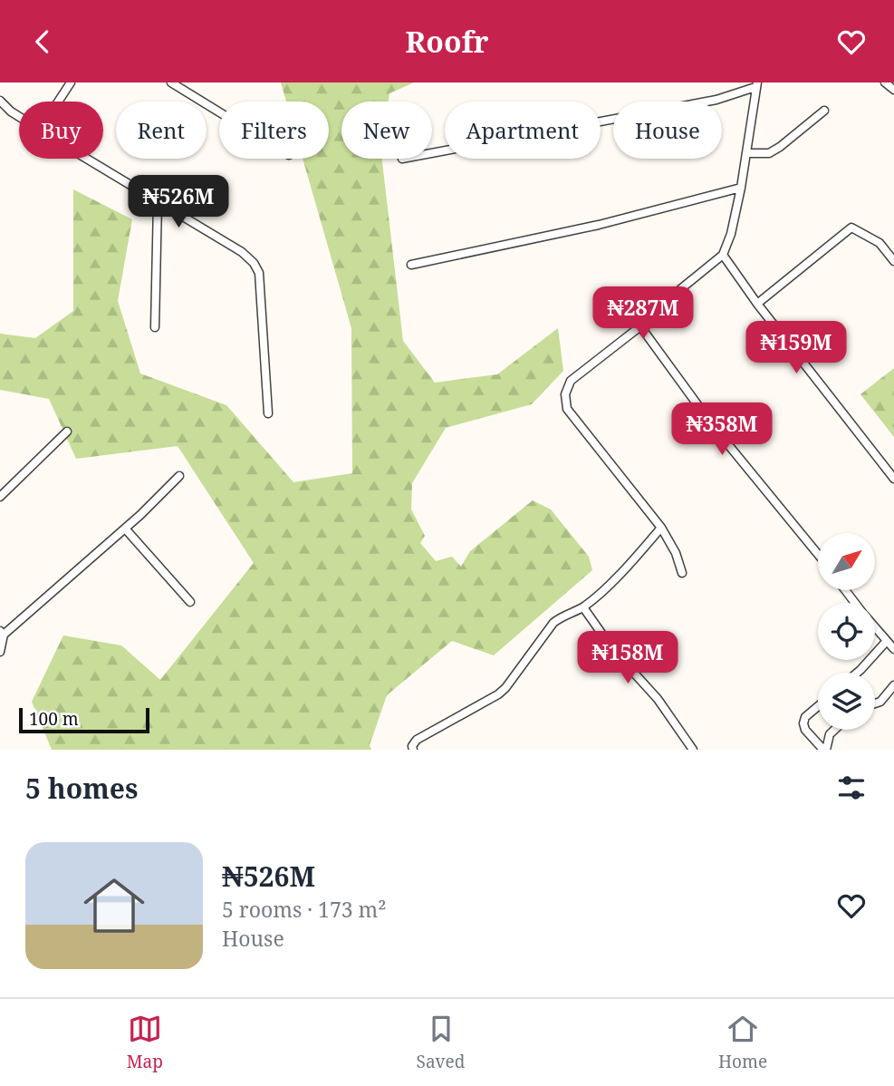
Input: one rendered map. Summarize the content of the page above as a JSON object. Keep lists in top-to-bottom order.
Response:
{
  "scale_bar": "100 m",
  "north": "top right",
  "page": {
    "header": "Roofr",
    "chip": [
      "Buy",
      "Rent",
      "Filters",
      "New",
      "Apartment",
      "House"
    ],
    "price": [
      "₦526M",
      "₦287M",
      "₦159M",
      "₦358M",
      "₦158M"
    ],
    "scale": "100 m",
    "heading": "5 homes",
    "list": [
      {
        "name": "₦526M",
        "note": "5 rooms · 173 m² · House"
      }
    ],
    "tabs": ["Map", "Saved", "Home"]
  }
}
